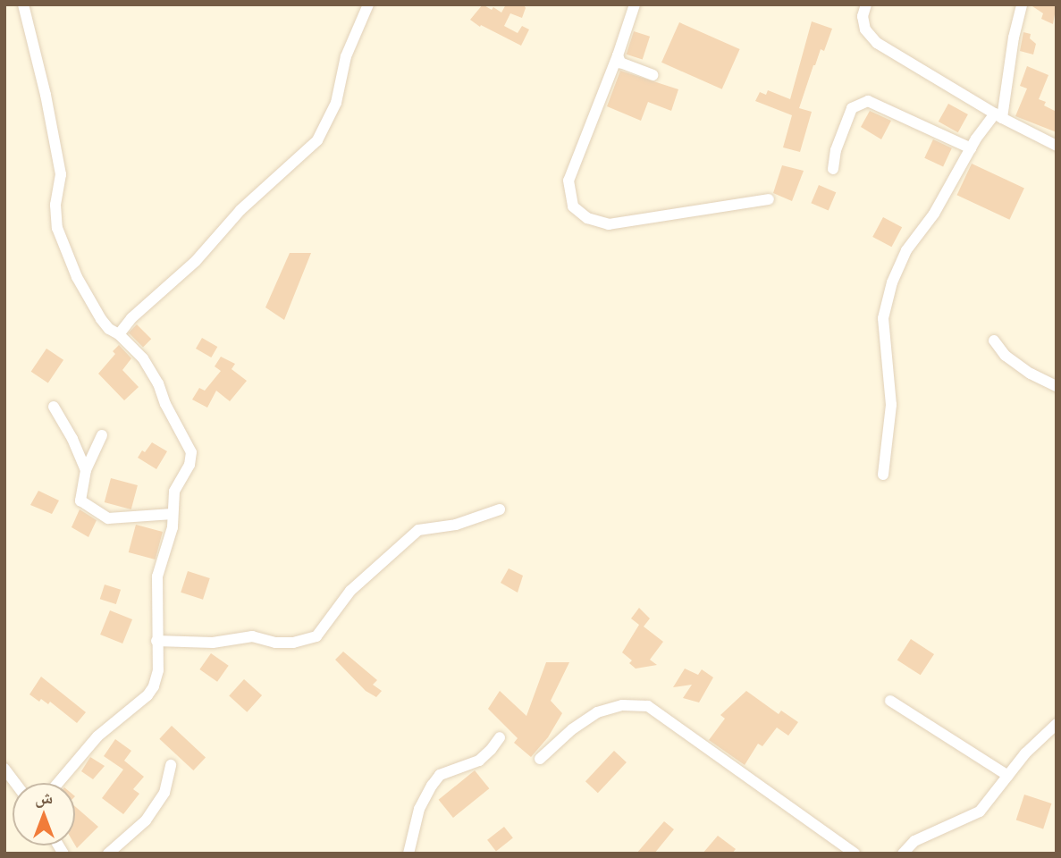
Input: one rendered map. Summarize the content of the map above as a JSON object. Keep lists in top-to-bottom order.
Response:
{
  "north": "top"
}
